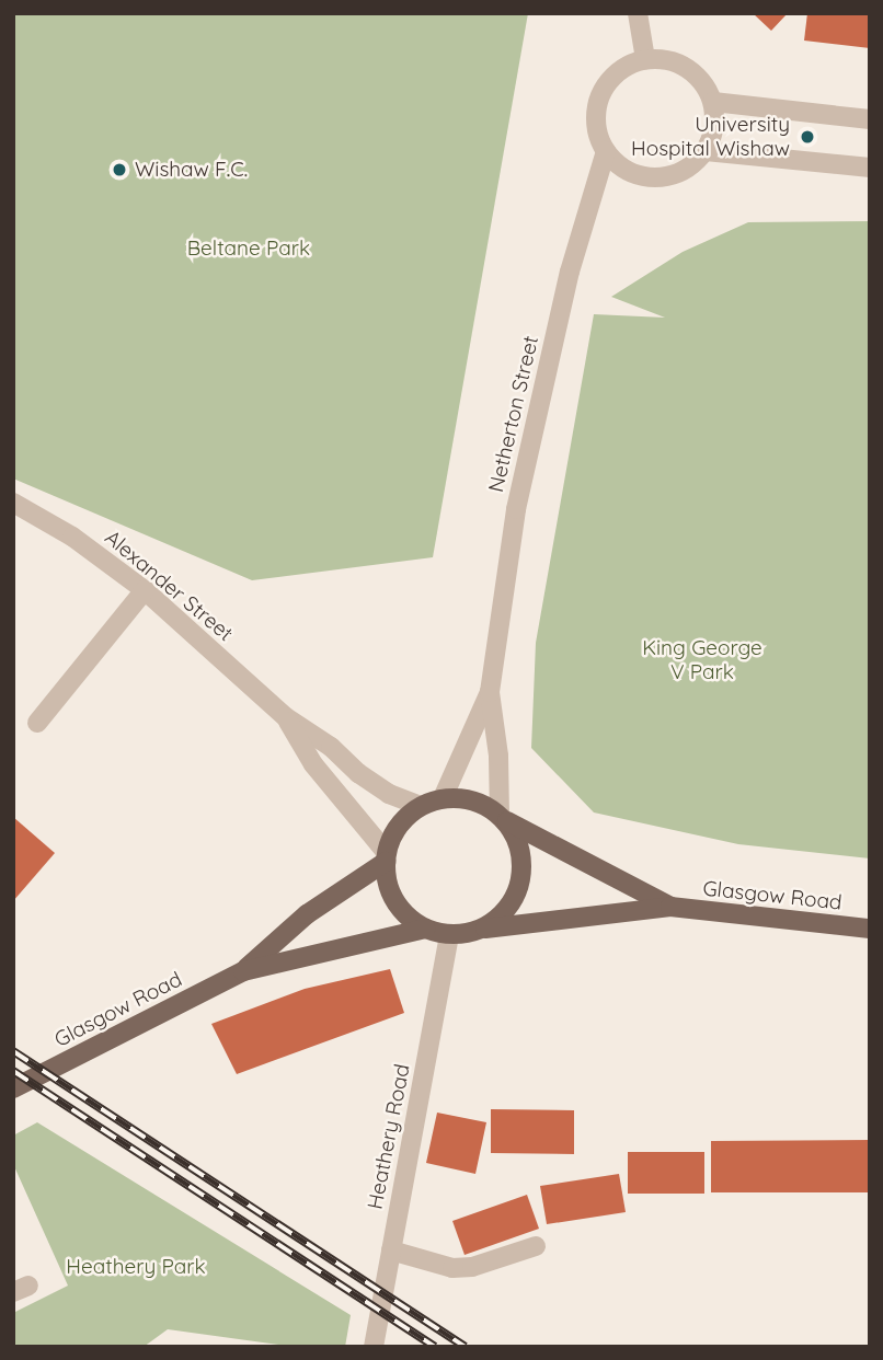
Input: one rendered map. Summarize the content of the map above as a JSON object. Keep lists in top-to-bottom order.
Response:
{
  "streets": {
    "main road": ["Glasgow Road"],
    "street": ["Netherton Street", "Alexander Street", "Heathery Road"]
  },
  "crossings": [
    ["Netherton Street", "Alexander Street"],
    ["Netherton Street", "Glasgow Road"],
    ["Netherton Street", "Heathery Road"],
    ["Alexander Street", "Glasgow Road"],
    ["Alexander Street", "Heathery Road"],
    ["Glasgow Road", "Heathery Road"]
  ],
  "parks": ["Beltane Park", "King George V Park", "Heathery Park"],
  "places": ["University Hospital Wishaw", "Wishaw F.C."]
}
